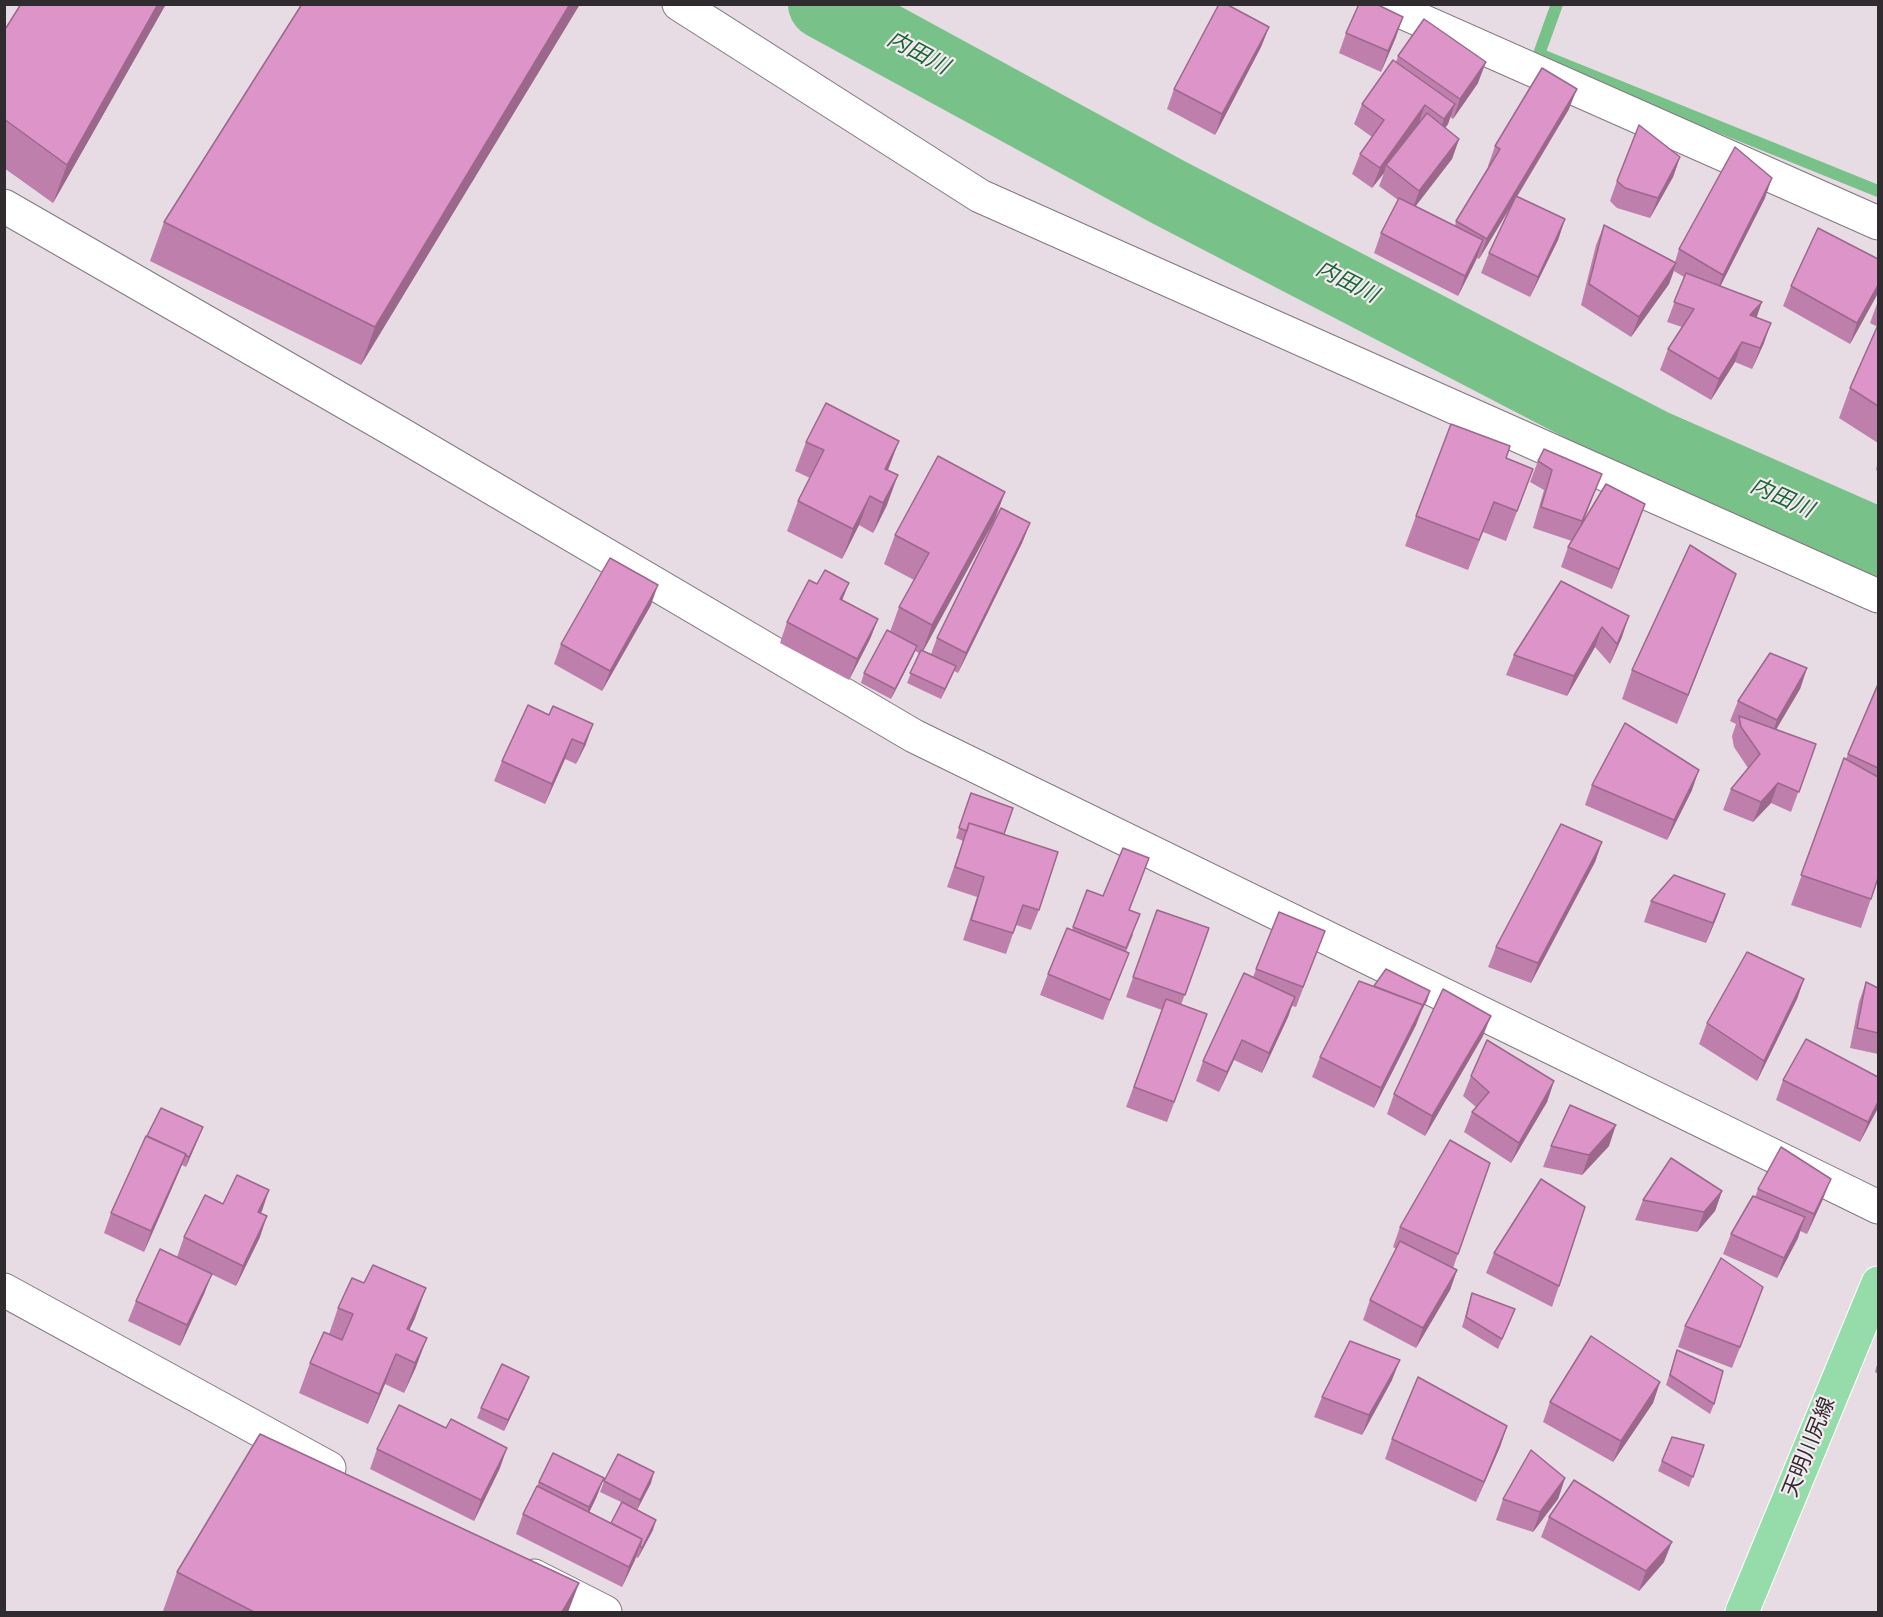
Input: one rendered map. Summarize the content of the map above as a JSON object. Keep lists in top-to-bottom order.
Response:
{
  "streets": {
    "main road": ["天明川尻線"]
  },
  "water": ["内田川"]
}
